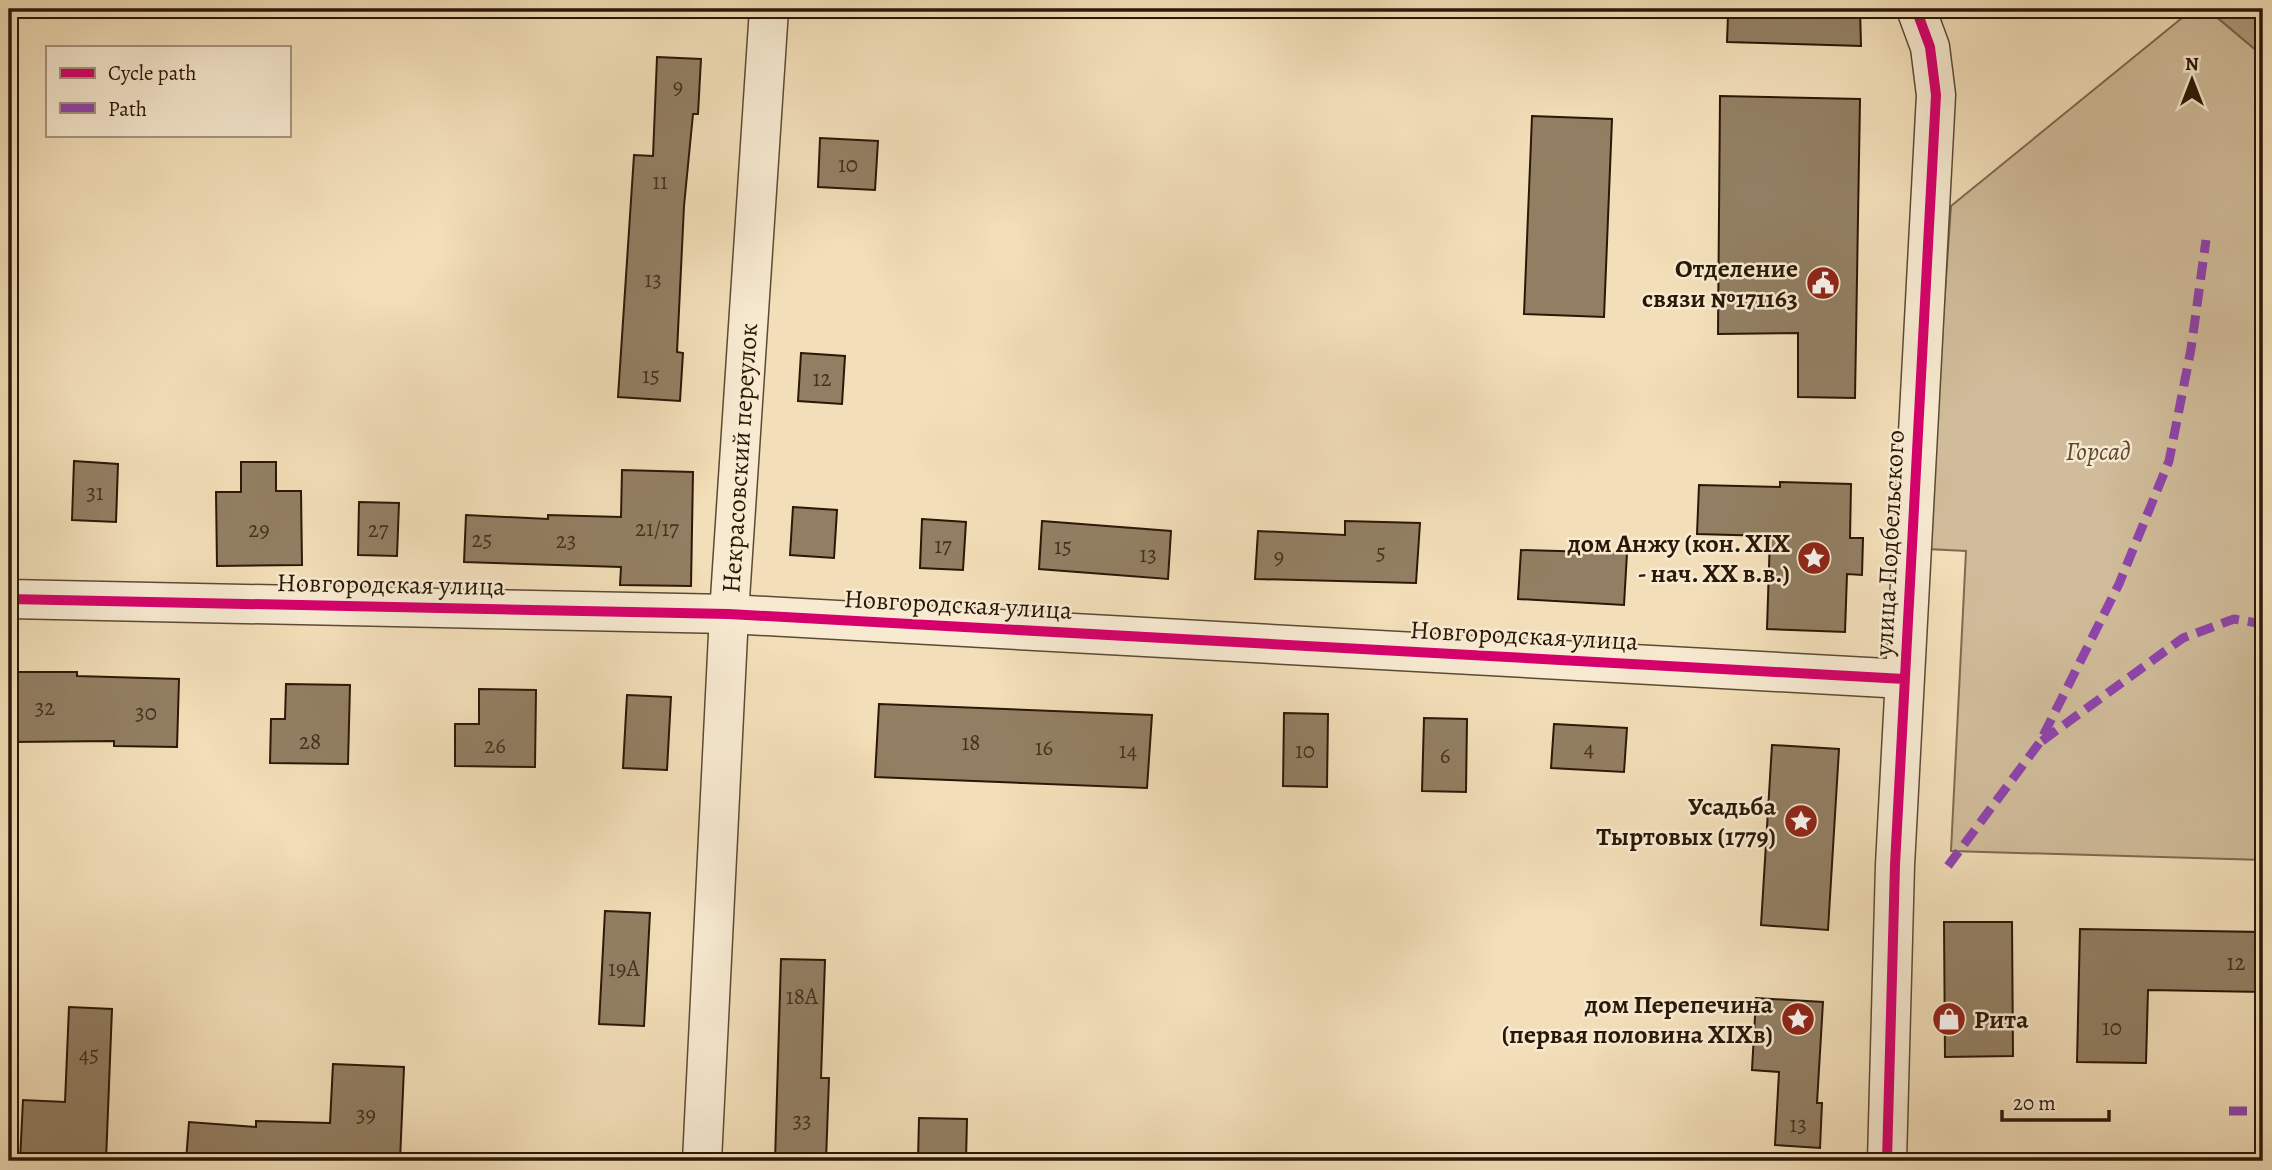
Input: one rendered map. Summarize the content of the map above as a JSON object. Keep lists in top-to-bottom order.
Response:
{
  "streets": {
    "street": ["Некрасовский переулок", "улица Подбельского", "Новгородская улица"]
  },
  "crossings": [
    ["Некрасовский переулок", "Новгородская улица"],
    ["улица Подбельского", "Новгородская улица"]
  ],
  "parks": ["Горсад"],
  "places": {
    "public building": ["Отделение связи №171163"],
    "place": ["дом Анжу (кон. XIX - нач. XX в.в.)", "Усадьба Тыртовых (1779)", "дом Перепечина (первая половина XIXв)"],
    "shop": ["Рита"]
  },
  "house_numbers": [
    "9",
    "10",
    "11",
    "13",
    "15",
    "12",
    "31",
    "21/17",
    "29",
    "27",
    "25",
    "23",
    "17",
    "15",
    "5",
    "13",
    "9",
    "32",
    "30",
    "28",
    "18",
    "26",
    "16",
    "4",
    "14",
    "10",
    "6",
    "12",
    "19А",
    "18А",
    "10",
    "45",
    "39",
    "33",
    "13"
  ],
  "legend": ["Cycle path", "Path"],
  "scale_bar": "20 m",
  "north": "top"
}
